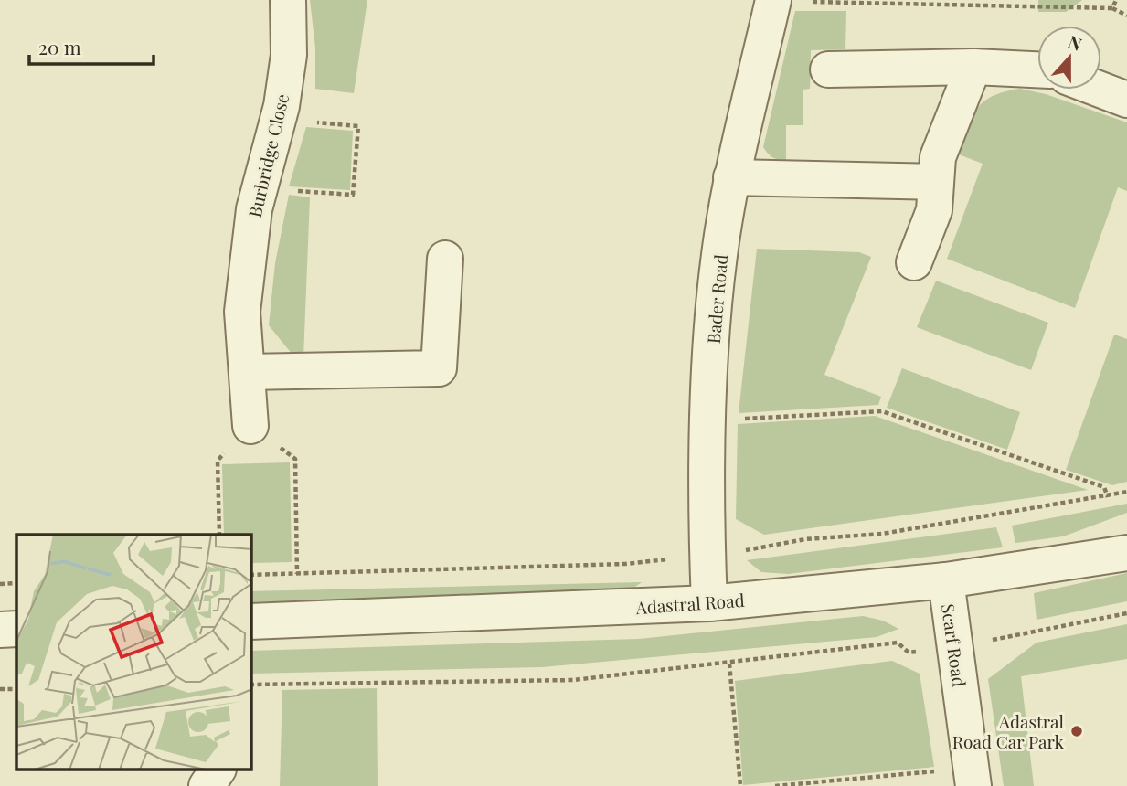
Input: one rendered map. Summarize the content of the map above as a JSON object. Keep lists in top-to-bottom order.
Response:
{
  "streets": {
    "street": [
      "Burbridge Close",
      "Bader Road",
      "Adastral Road",
      "Scarf Road"
    ]
  },
  "crossings": [
    ["Bader Road", "Adastral Road"],
    ["Adastral Road", "Scarf Road"]
  ],
  "places": ["Adastral Road Car Park"],
  "scale_bar": "20 m",
  "north": "top"
}
